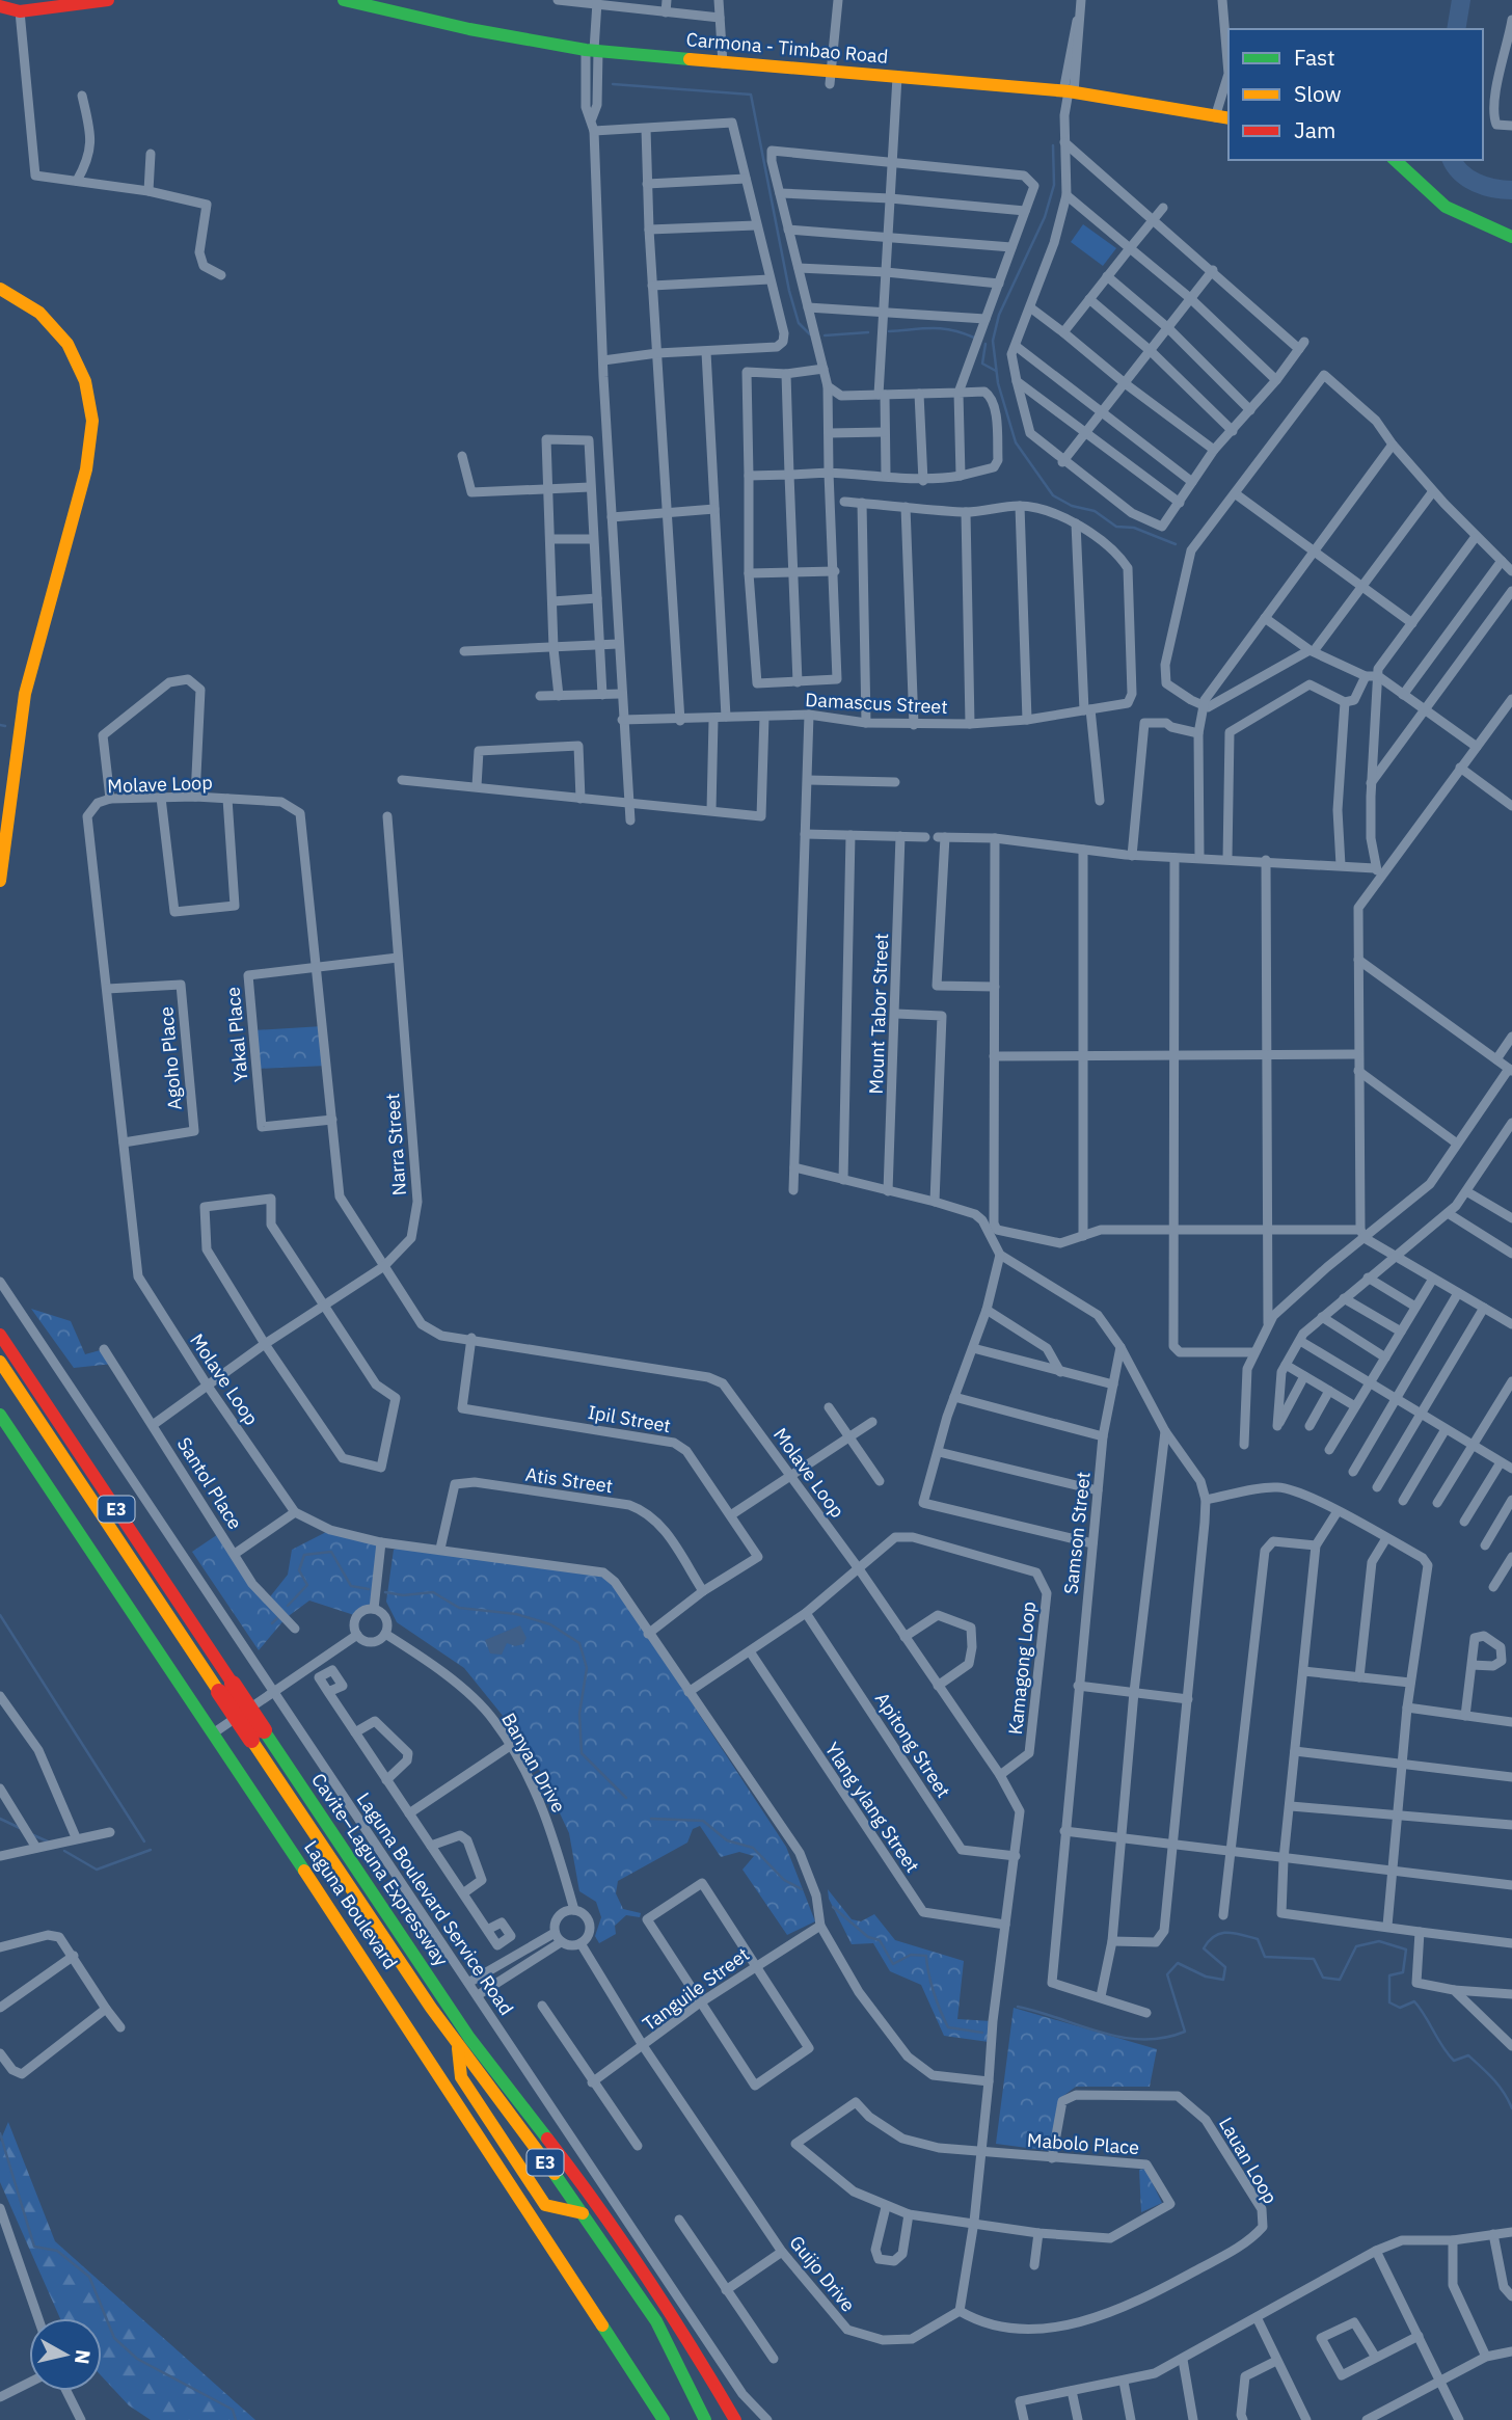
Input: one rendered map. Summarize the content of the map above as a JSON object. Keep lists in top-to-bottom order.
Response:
{
  "streets": {
    "main road": [
      "Carmona - Timbao Road",
      "E3",
      "Cavite–Laguna Expressway",
      "Laguna Boulevard"
    ],
    "street": [
      "Damascus Street",
      "Molave Loop",
      "Mount Tabor Street",
      "Yakal Place",
      "Agoho Place",
      "Narra Street",
      "Ipil Street",
      "Atis Street",
      "Santol Place",
      "Samson Street",
      "Kamagong Loop",
      "Apitong Street",
      "Banyan Drive",
      "Ylang ylang Street",
      "Laguna Boulevard Service Road",
      "Tanguile Street",
      "Mabolo Place",
      "Lauan Loop",
      "Guijo Drive"
    ]
  },
  "crossings": [
    ["Molave Loop", "Yakal Place"],
    ["Molave Loop", "Agoho Place"],
    ["Molave Loop", "Narra Street"],
    ["Molave Loop", "Ipil Street"],
    ["Molave Loop", "Atis Street"],
    ["Molave Loop", "Kamagong Loop"],
    ["Molave Loop", "Apitong Street"],
    ["Molave Loop", "Ylang ylang Street"],
    ["Molave Loop", "Tanguile Street"],
    ["Yakal Place", "Narra Street"],
    ["Narra Street", "Santol Place"],
    ["Ipil Street", "Atis Street"],
    ["Kamagong Loop", "Apitong Street"],
    ["Kamagong Loop", "Ylang ylang Street"],
    ["Banyan Drive", "Guijo Drive"],
    ["Tanguile Street", "Guijo Drive"],
    ["Mabolo Place", "Lauan Loop"],
    ["Lauan Loop", "Guijo Drive"]
  ],
  "legend": ["Fast", "Slow", "Jam"],
  "north": "right"
}
